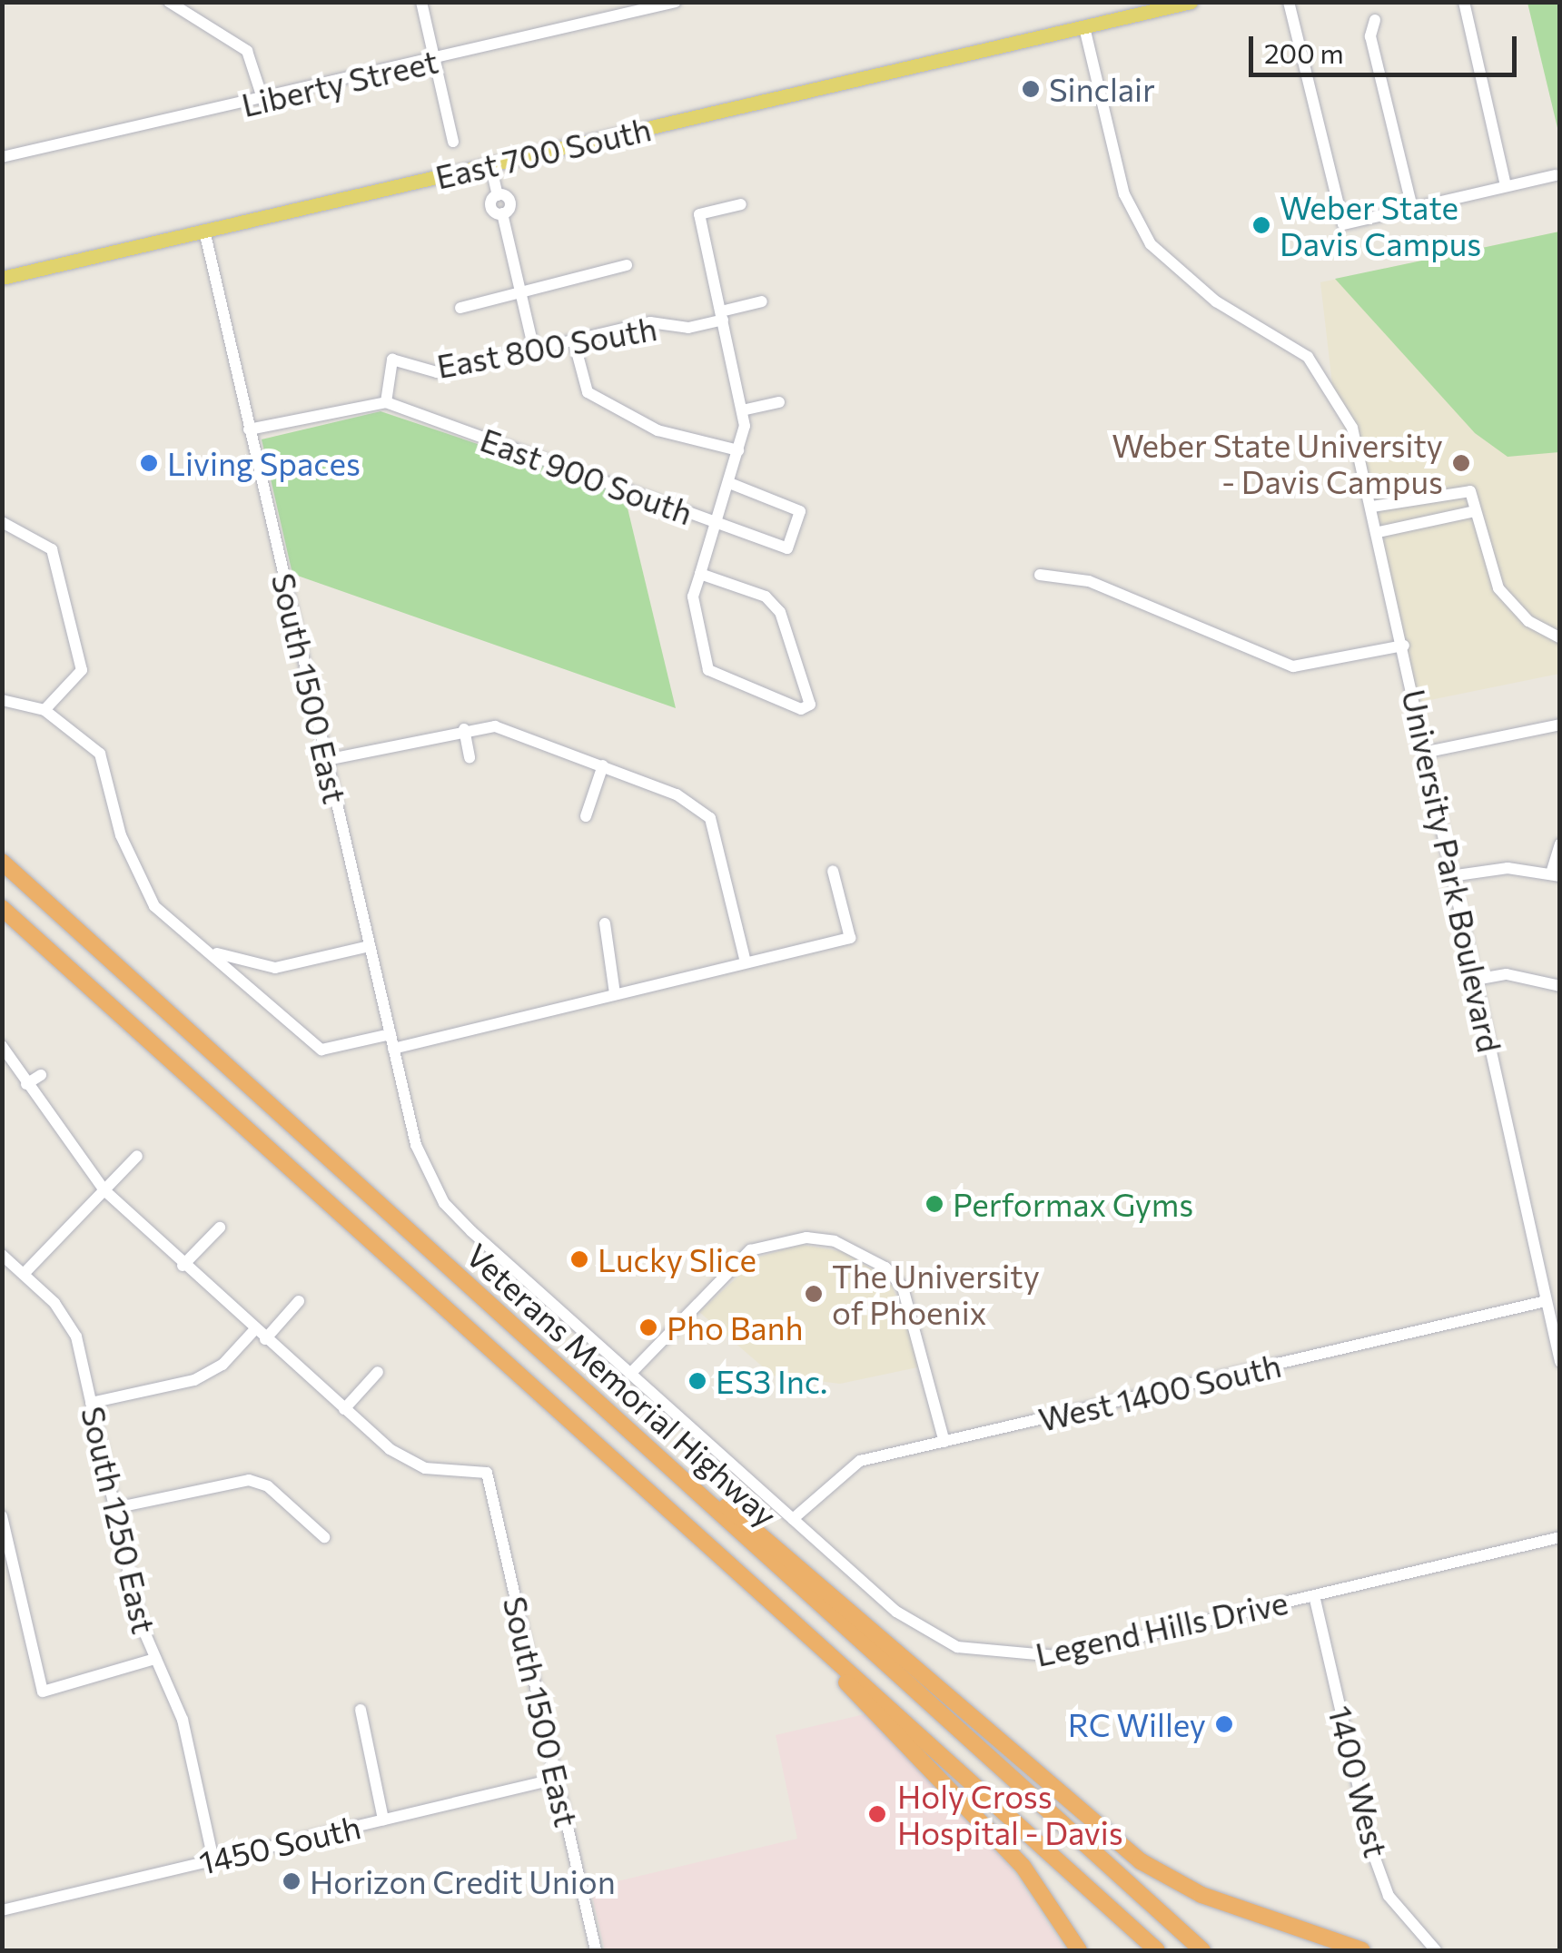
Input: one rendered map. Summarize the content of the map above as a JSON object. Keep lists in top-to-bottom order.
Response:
{
  "streets": {
    "highway": ["Veterans Memorial Highway"],
    "main road": ["East 700 South"],
    "street": [
      "Liberty Street",
      "East 800 South",
      "East 900 South",
      "South 1500 East",
      "University Park Boulevard",
      "West 1400 South",
      "South 1250 East",
      "Legend Hills Drive",
      "1400 West",
      "1450 South"
    ]
  },
  "crossings": [
    ["East 700 South", "South 1500 East"],
    ["East 700 South", "University Park Boulevard"],
    ["East 800 South", "East 900 South"],
    ["South 1500 East", "Legend Hills Drive"],
    ["South 1500 East", "1450 South"],
    ["University Park Boulevard", "West 1400 South"],
    ["West 1400 South", "Legend Hills Drive"],
    ["South 1250 East", "1450 South"],
    ["Legend Hills Drive", "1400 West"]
  ],
  "places": [
    "Sinclair",
    "Weber State Davis Campus",
    "Living Spaces",
    "Weber State University - Davis Campus",
    "Performax Gyms",
    "Lucky Slice",
    "The University of Phoenix",
    "Pho Banh",
    "ES3 Inc.",
    "RC Willey",
    "Holy Cross Hospital - Davis",
    "Horizon Credit Union"
  ],
  "scale_bar": "200 m"
}
